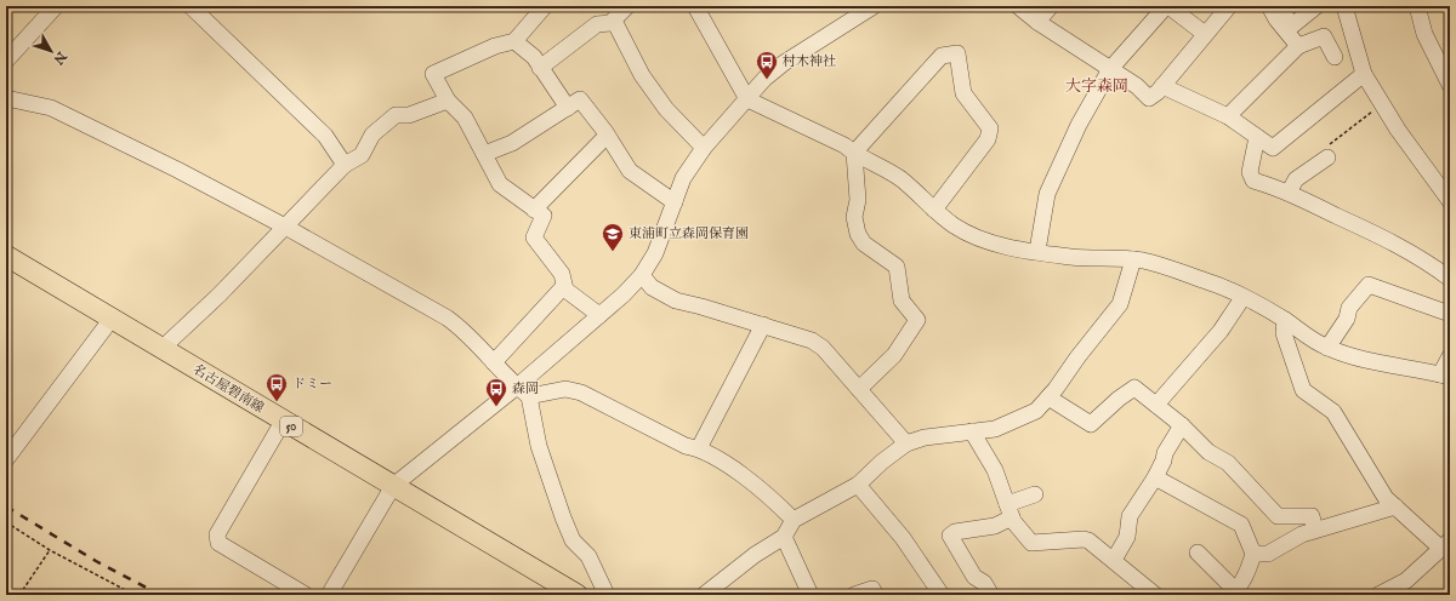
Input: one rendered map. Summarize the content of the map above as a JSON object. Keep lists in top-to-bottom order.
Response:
{
  "streets": {
    "main road": ["名古屋碧南線", "50"]
  },
  "districts": ["大字森岡"],
  "places": {
    "bus stop": ["村木神社", "ドミー", "森岡"],
    "school or university": ["東浦町立森岡保育園"]
  },
  "north": "bottom right"
}
